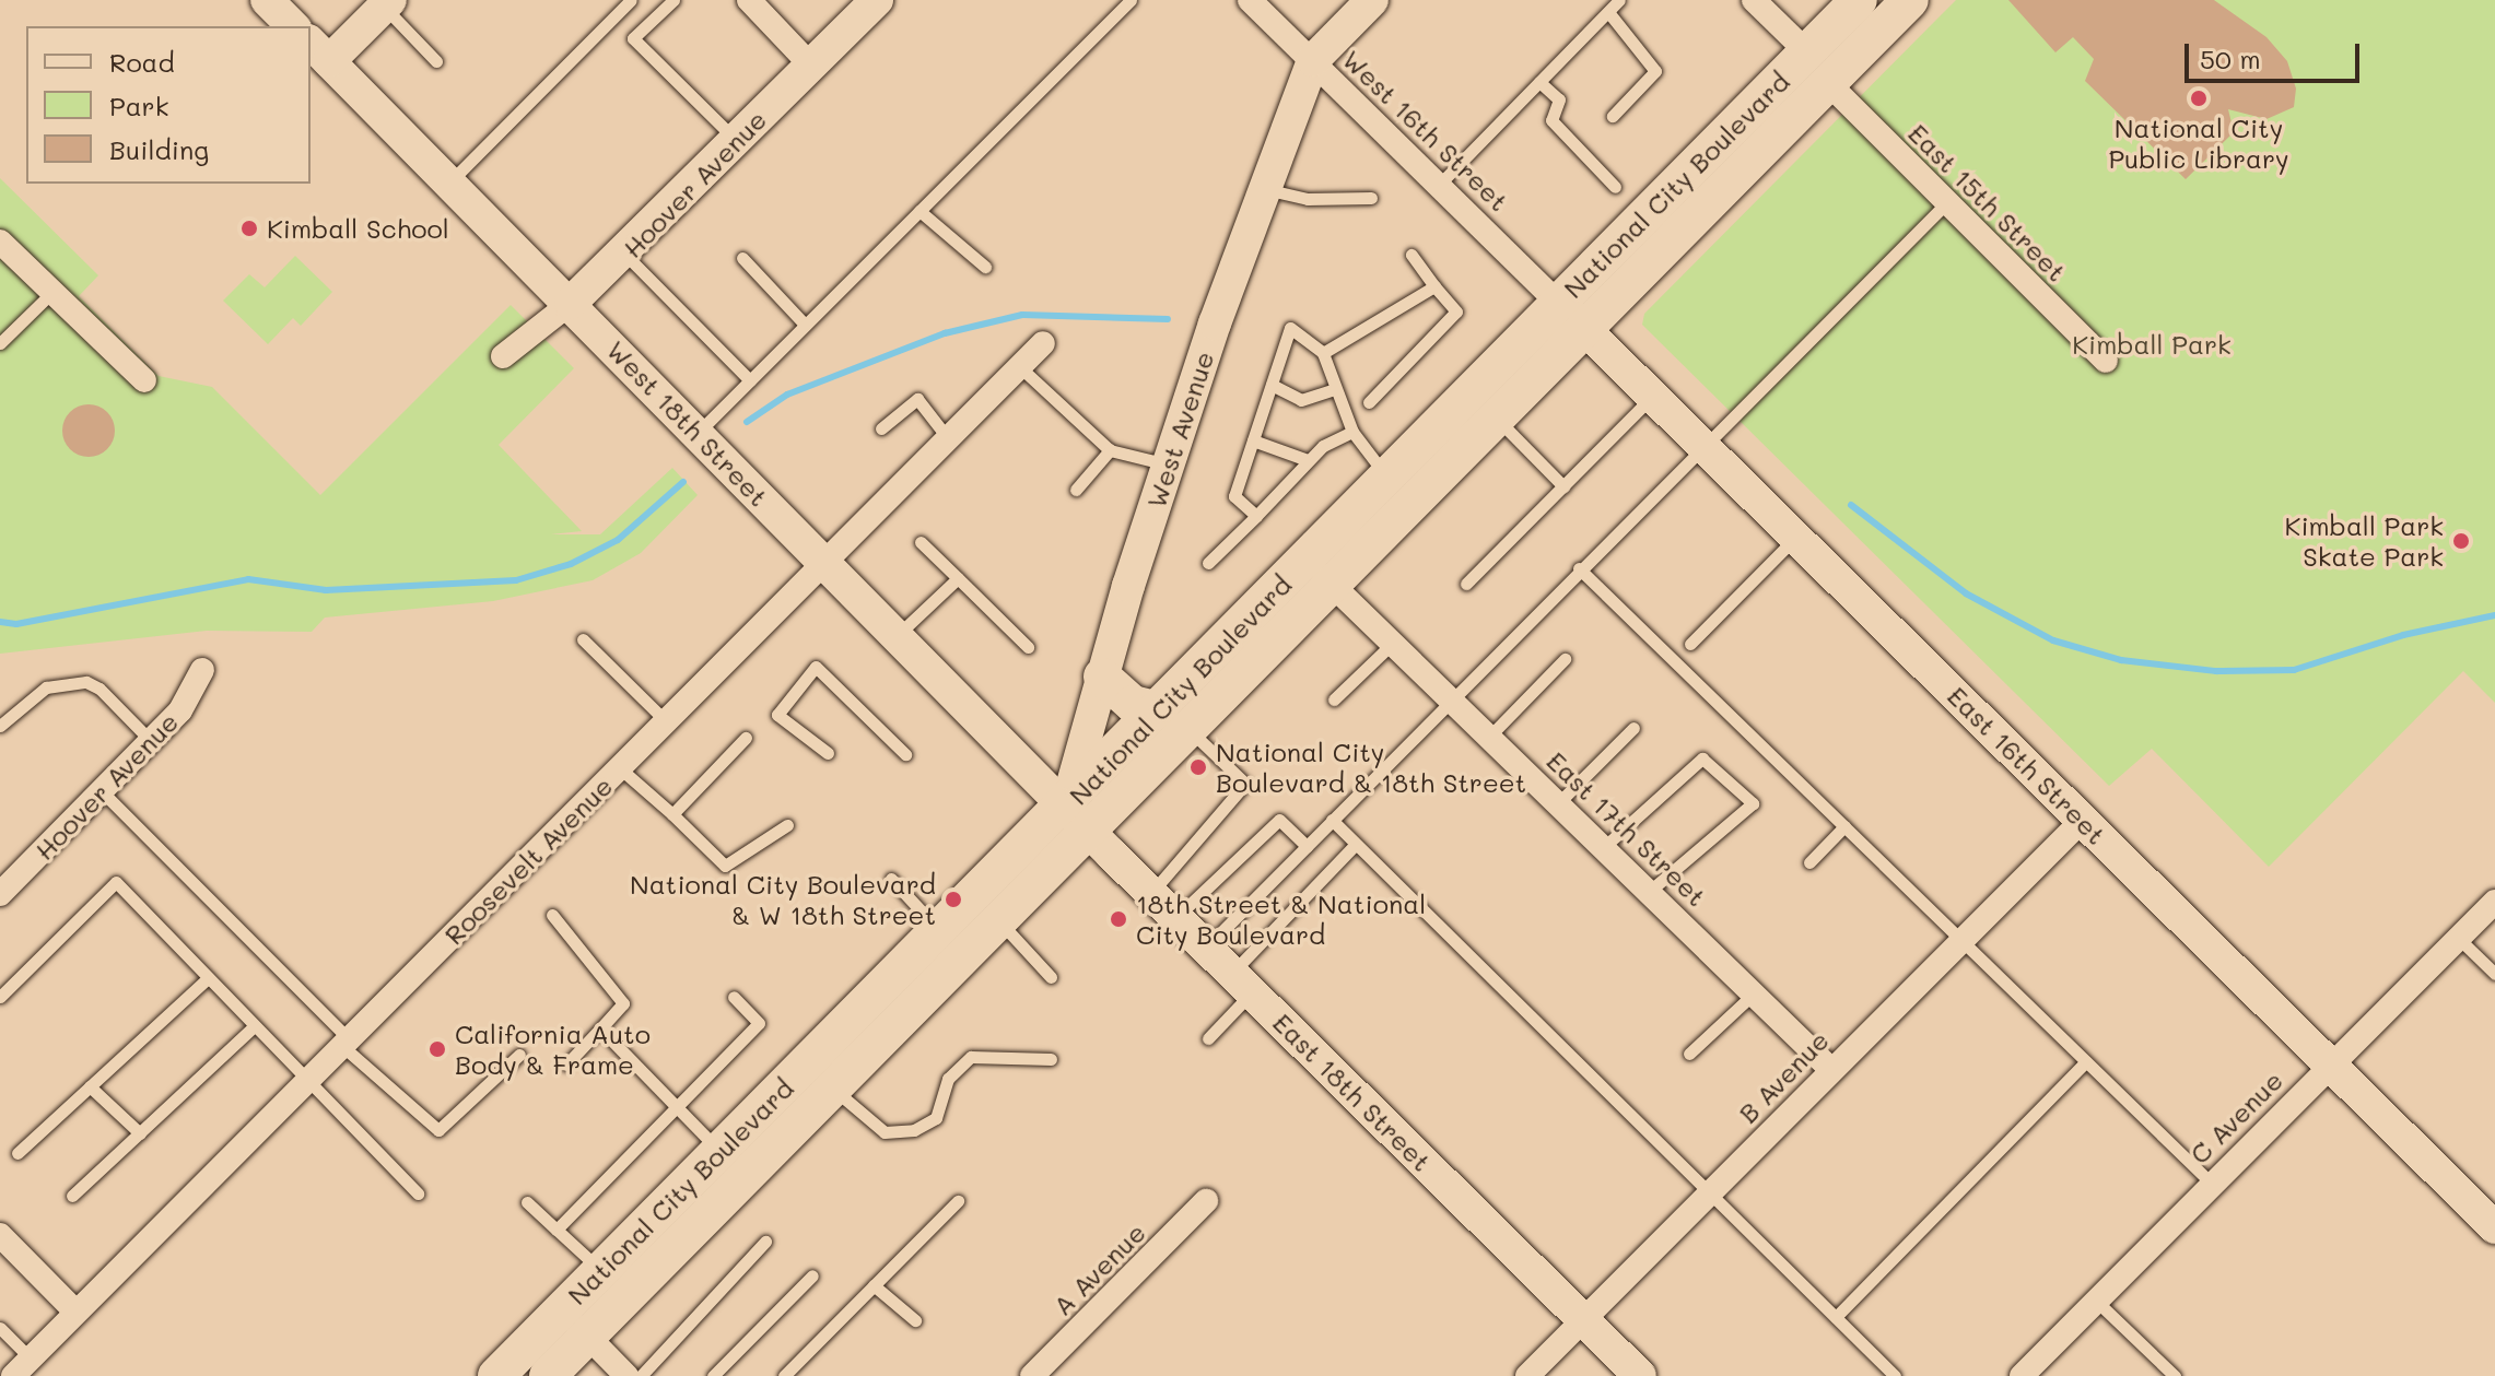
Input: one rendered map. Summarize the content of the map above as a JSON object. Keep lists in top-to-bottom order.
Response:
{
  "streets": {
    "main road": ["National City Boulevard"],
    "street": [
      "West 16th Street",
      "Hoover Avenue",
      "East 15th Street",
      "West 18th Street",
      "West Avenue",
      "East 16th Street",
      "East 17th Street",
      "Roosevelt Avenue",
      "B Avenue",
      "East 18th Street",
      "C Avenue",
      "A Avenue"
    ]
  },
  "crossings": [
    ["West 16th Street", "National City Boulevard"],
    ["West 16th Street", "West Avenue"],
    ["West 16th Street", "East 16th Street"],
    ["Hoover Avenue", "West 18th Street"],
    ["National City Boulevard", "East 15th Street"],
    ["National City Boulevard", "West 18th Street"],
    ["National City Boulevard", "West Avenue"],
    ["National City Boulevard", "East 16th Street"],
    ["National City Boulevard", "East 17th Street"],
    ["National City Boulevard", "East 18th Street"],
    ["West 18th Street", "West Avenue"],
    ["West 18th Street", "Roosevelt Avenue"],
    ["West 18th Street", "East 18th Street"],
    ["West Avenue", "East 18th Street"],
    ["East 16th Street", "B Avenue"],
    ["East 16th Street", "C Avenue"],
    ["East 17th Street", "B Avenue"],
    ["B Avenue", "East 18th Street"]
  ],
  "parks": ["Kimball Park"],
  "places": [
    "National City Public Library",
    "Kimball School",
    "Kimball Park Skate Park",
    "National City Boulevard & 18th Street",
    "National City Boulevard & W 18th Street",
    "18th Street & National City Boulevard",
    "California Auto Body & Frame"
  ],
  "legend": ["Road", "Park", "Building"],
  "scale_bar": "50 m"
}
